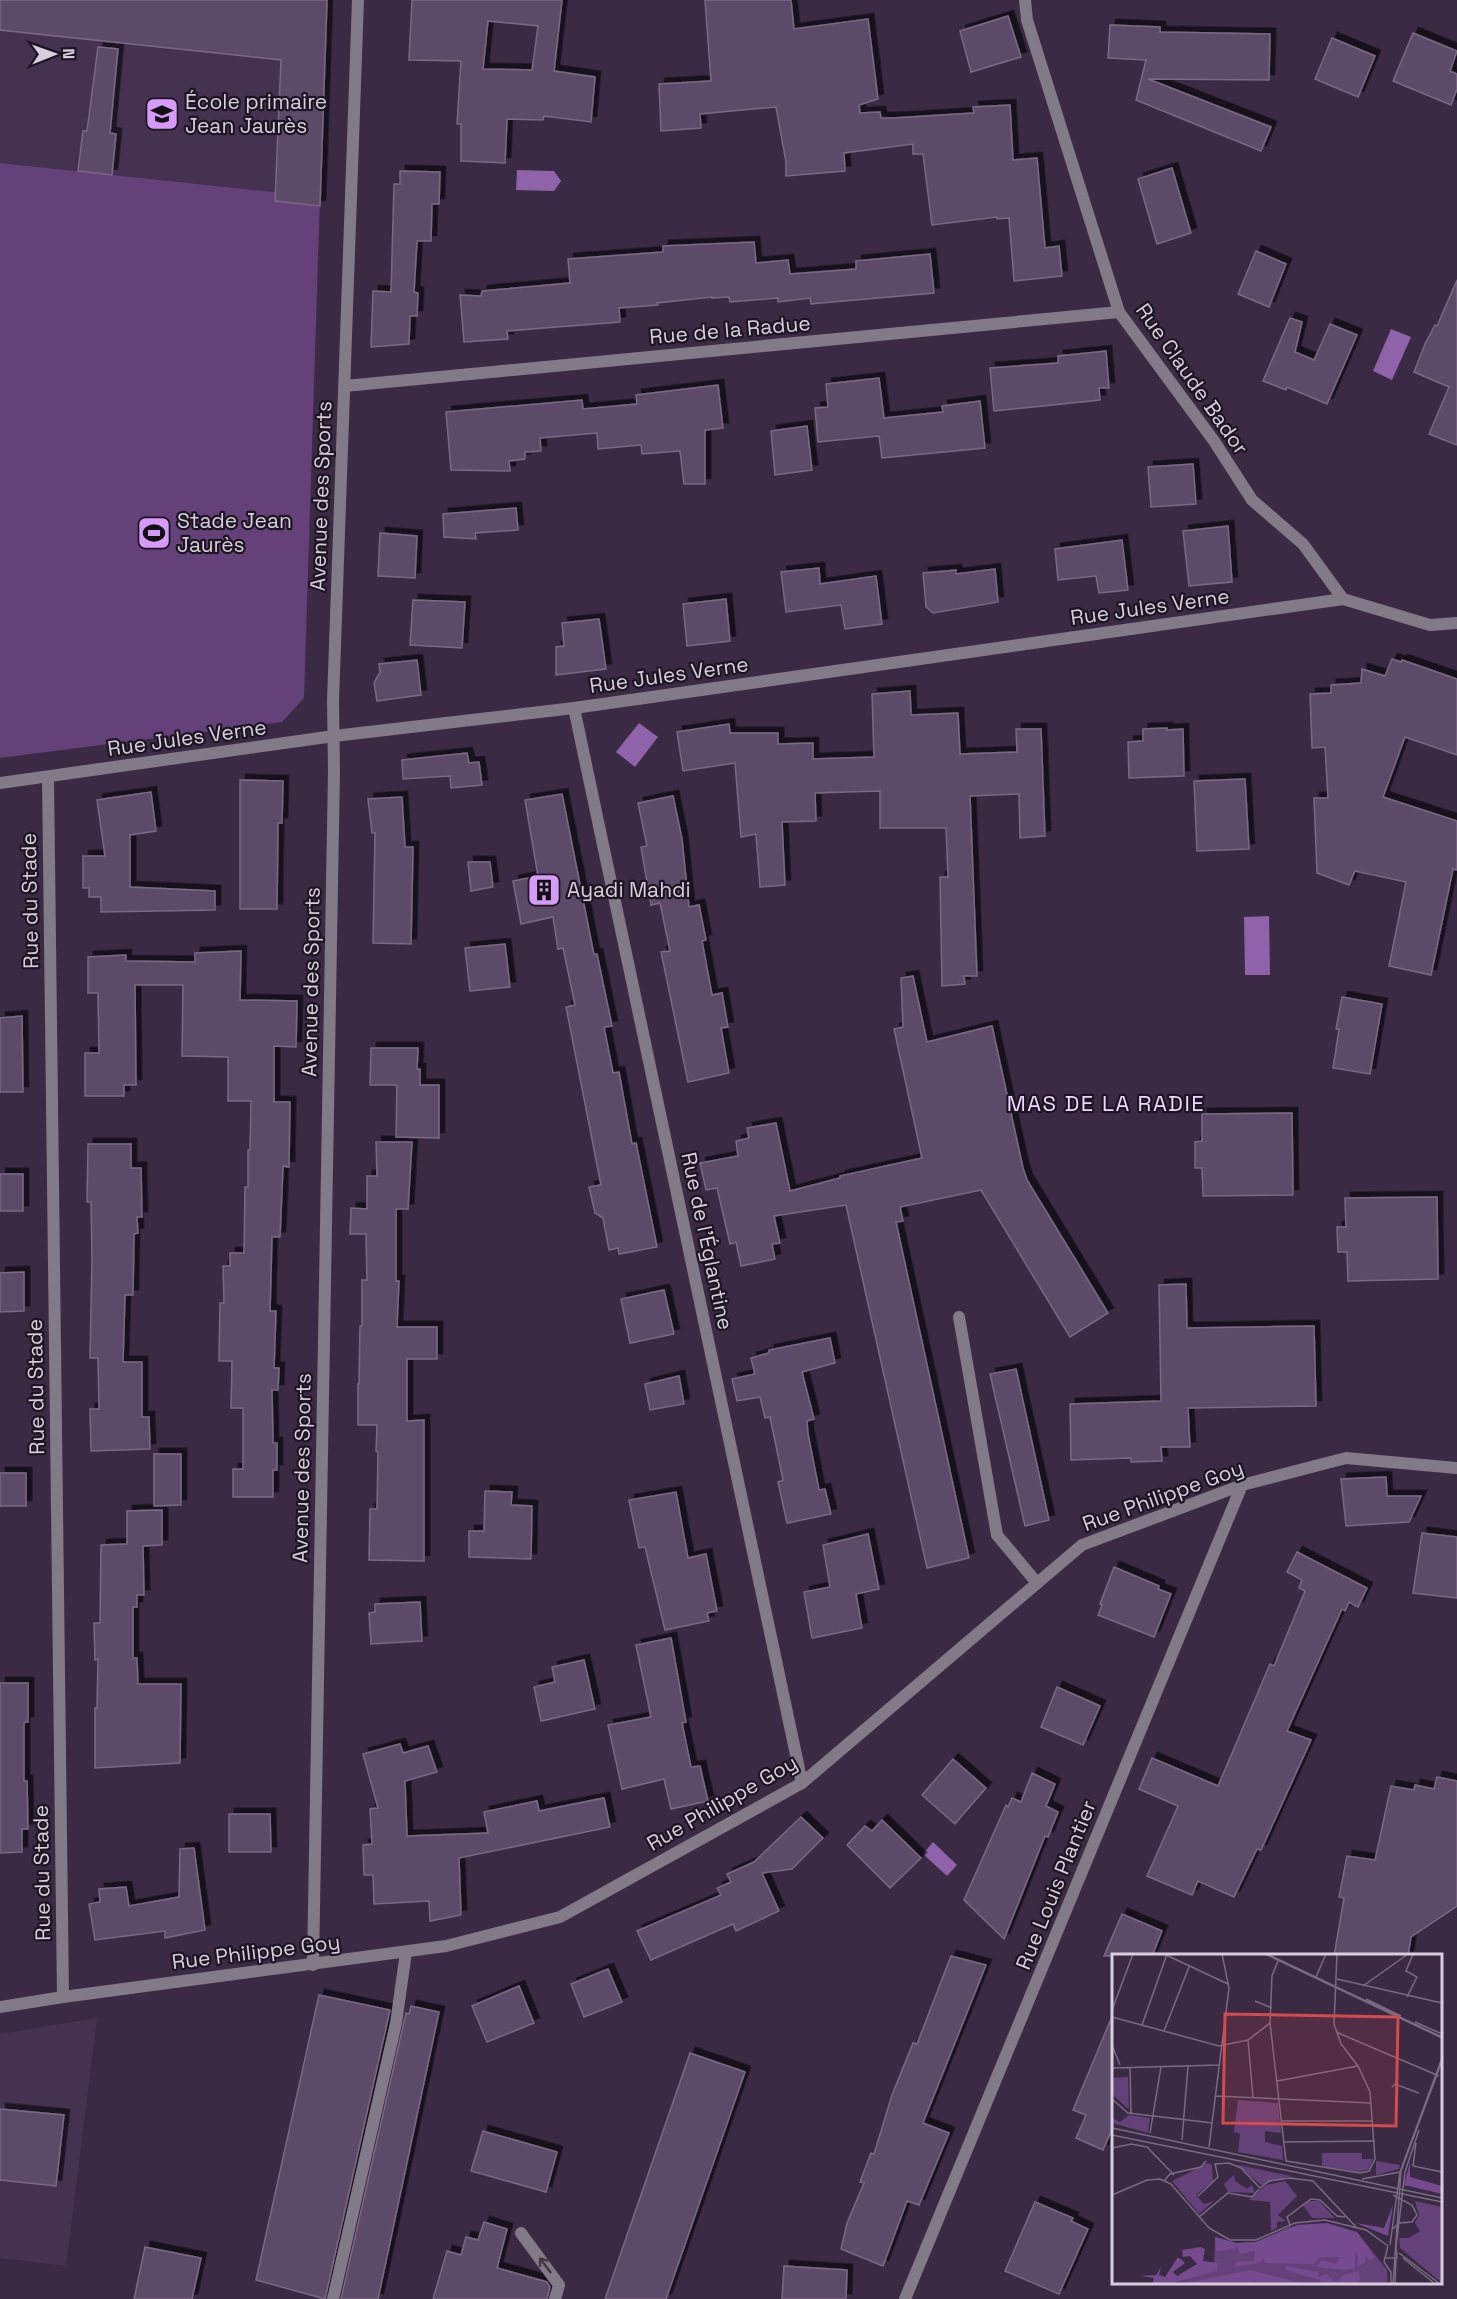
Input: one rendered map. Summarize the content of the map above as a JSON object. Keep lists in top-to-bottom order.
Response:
{
  "streets": {
    "street": [
      "Rue de la Radue",
      "Rue Claude Bador",
      "Avenue des Sports",
      "Rue Jules Verne",
      "Rue du Stade",
      "Rue de l'Églantine",
      "Rue Philippe Goy",
      "Rue Louis Plantier"
    ]
  },
  "crossings": [
    ["Rue de la Radue", "Rue Claude Bador"],
    ["Rue de la Radue", "Avenue des Sports"],
    ["Rue Claude Bador", "Rue Jules Verne"],
    ["Avenue des Sports", "Rue Jules Verne"],
    ["Avenue des Sports", "Rue Philippe Goy"],
    ["Rue Jules Verne", "Rue du Stade"],
    ["Rue Jules Verne", "Rue de l'Églantine"],
    ["Rue du Stade", "Rue Philippe Goy"],
    ["Rue de l'Églantine", "Rue Philippe Goy"],
    ["Rue Philippe Goy", "Rue Louis Plantier"]
  ],
  "districts": ["MAS DE LA RADIE"],
  "places": {
    "school or university": ["École primaire Jean Jaurès"],
    "sports": ["Stade Jean Jaurès"],
    "building": ["Ayadi Mahdi"]
  },
  "north": "right"
}
